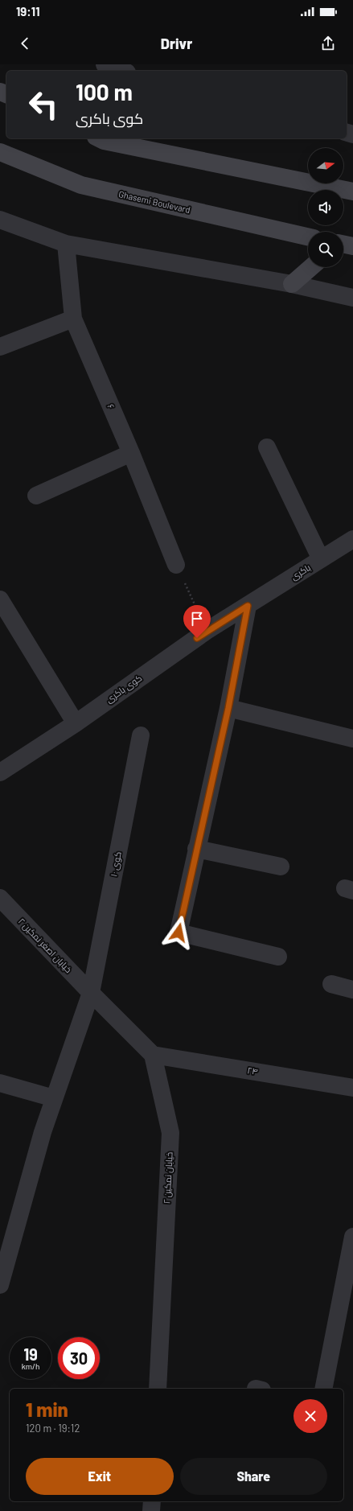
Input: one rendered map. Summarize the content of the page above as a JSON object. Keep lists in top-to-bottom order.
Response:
{
  "streets": {
    "main road": ["Ghasemi Boulevard"],
    "street": [
      "۶",
      "باکری",
      "کوی باکری",
      "کوی ۱۰",
      "خیابان اصغر نمکین ۲",
      "۲۴",
      "خیابان نمکین ۲"
    ]
  },
  "crossings": [
    ["باکری", "کوی باکری"],
    ["کوی ۱۰", "خیابان اصغر نمکین ۲"],
    ["۲۴", "خیابان نمکین ۲"]
  ],
  "north": "right",
  "page": {
    "status": "19:11",
    "header": "Drivr",
    "turn": ["100 m", "کوی باکری"],
    "speed": "19 km/h",
    "limit": "30",
    "heading": ["1 min", "120 m · 19:12"],
    "buttons": ["Exit", "Share"]
  }
}
